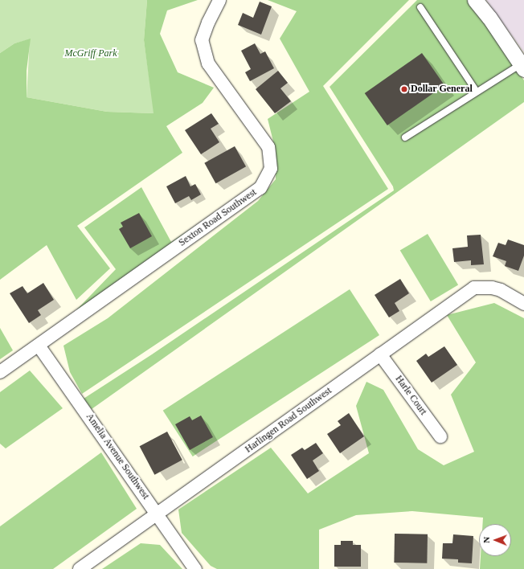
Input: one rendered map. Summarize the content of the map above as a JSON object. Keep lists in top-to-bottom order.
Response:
{
  "streets": {
    "street": [
      "Sexton Road Southwest",
      "Harle Court",
      "Harlingen Road Southwest",
      "Amelia Avenue Southwest"
    ]
  },
  "crossings": [
    ["Sexton Road Southwest", "Amelia Avenue Southwest"],
    ["Harle Court", "Harlingen Road Southwest"],
    ["Harlingen Road Southwest", "Amelia Avenue Southwest"]
  ],
  "parks": ["McGriff Park"],
  "places": ["Dollar General"],
  "north": "left"
}
